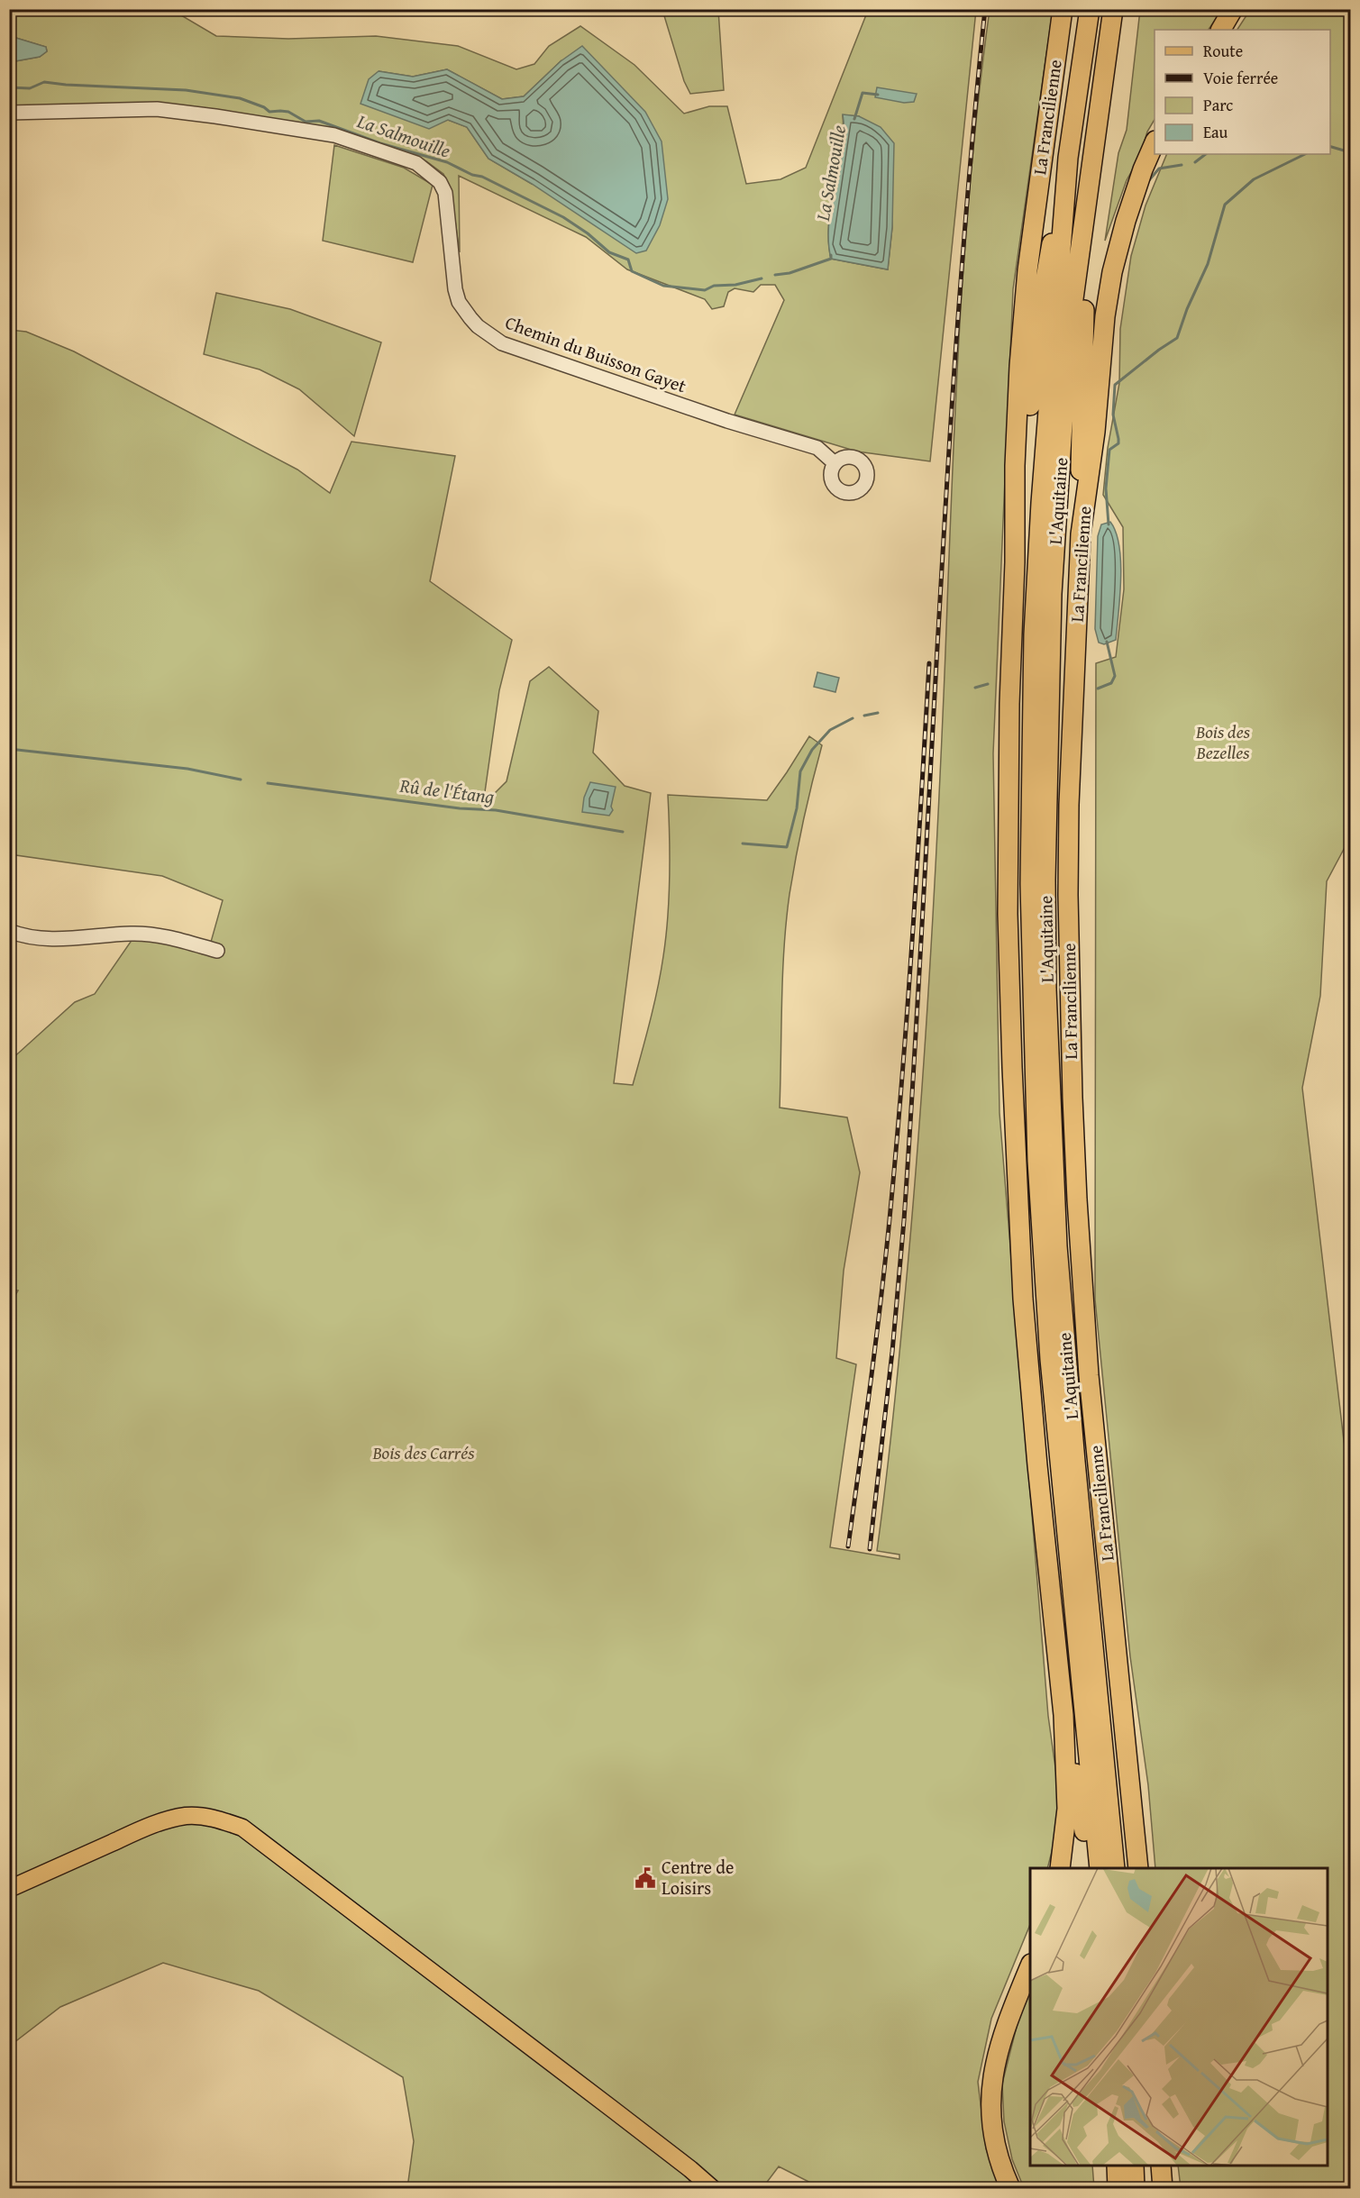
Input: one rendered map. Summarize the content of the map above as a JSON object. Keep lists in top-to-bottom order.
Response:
{
  "streets": {
    "highway": ["La Francilienne", "L'Aquitaine"],
    "street": ["Chemin du Buisson Gayet"]
  },
  "water": ["La Salmouille", "Rû de l'Étang"],
  "parks": ["Bois des Bezelles", "Bois des Carrés"],
  "places": {
    "public building": ["Centre de Loisirs"]
  },
  "legend": [
    "Route",
    "Voie ferrée",
    "Parc",
    "Eau"
  ]
}
